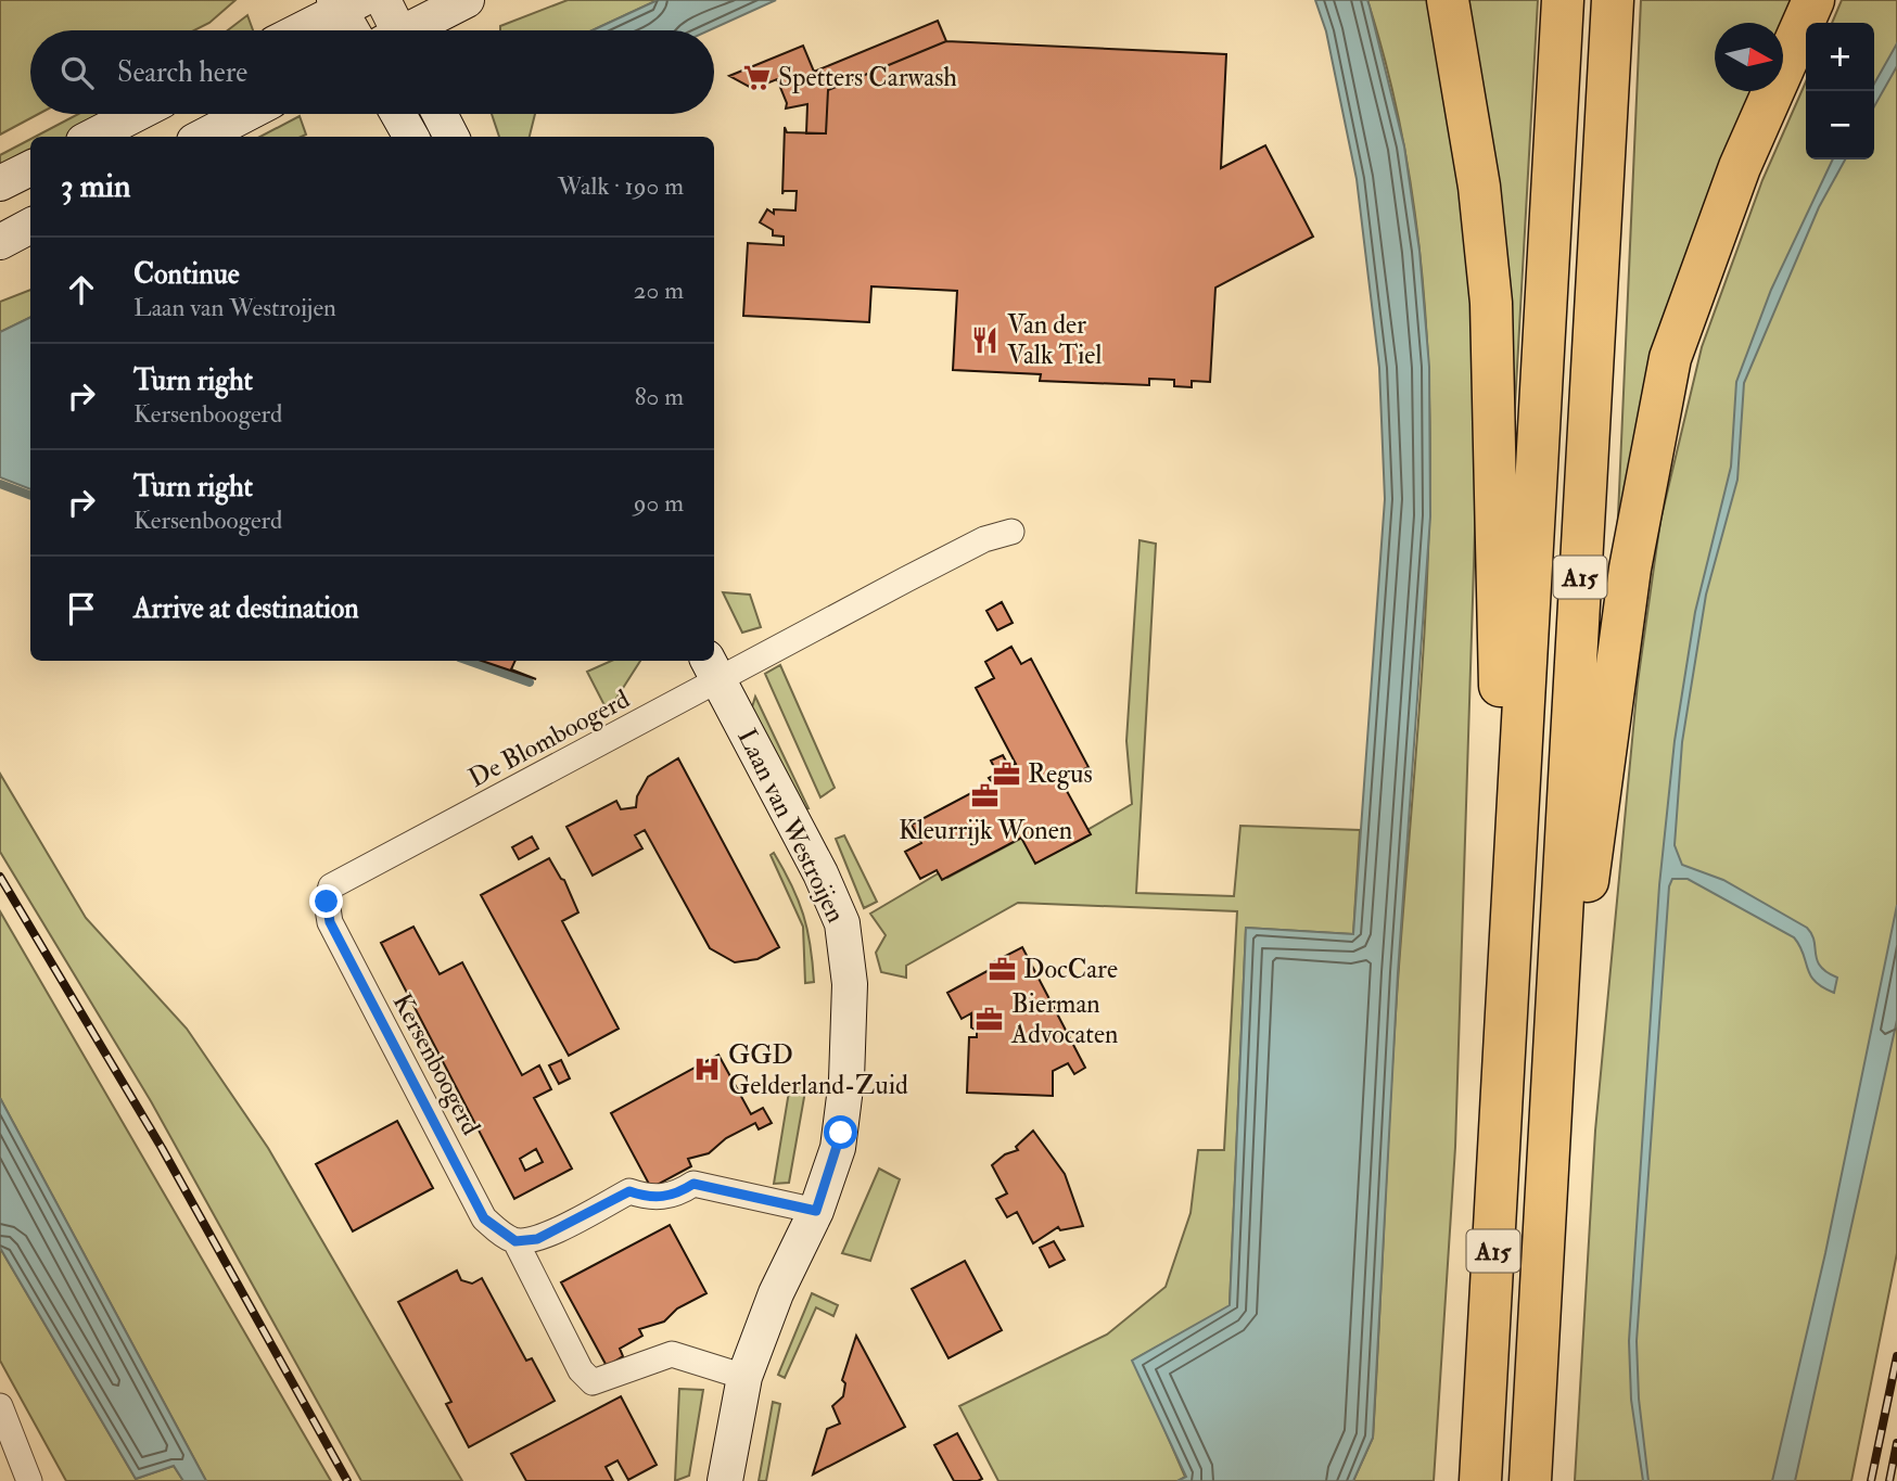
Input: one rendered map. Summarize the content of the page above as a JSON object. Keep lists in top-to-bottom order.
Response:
{
  "streets": {
    "highway": ["A15"],
    "street": ["De Blomboogerd", "Laan van Westroijen", "Kersenboogerd"]
  },
  "crossings": [
    ["De Blomboogerd", "Laan van Westroijen"],
    ["De Blomboogerd", "Kersenboogerd"],
    ["Laan van Westroijen", "Kersenboogerd"]
  ],
  "places": {
    "supermarket": ["Spetters Carwash"],
    "restaurant": ["Van der Valk Tiel"],
    "office": [
      "Regus",
      "Kleurrijk Wonen",
      "DocCare",
      "Bierman Advocaten"
    ],
    "hospital": ["GGD Gelderland-Zuid"]
  },
  "north": "right",
  "page": {
    "map_buttons": ["+", "−"],
    "search": "Search here",
    "heading": ["3 min", "Walk · 190 m"],
    "list": [
      ["Continue", "Laan van Westroijen", "20 m"],
      ["Turn right", "Kersenboogerd", "80 m"],
      ["Turn right", "Kersenboogerd", "90 m"],
      "Arrive at destination"
    ]
  }
}
